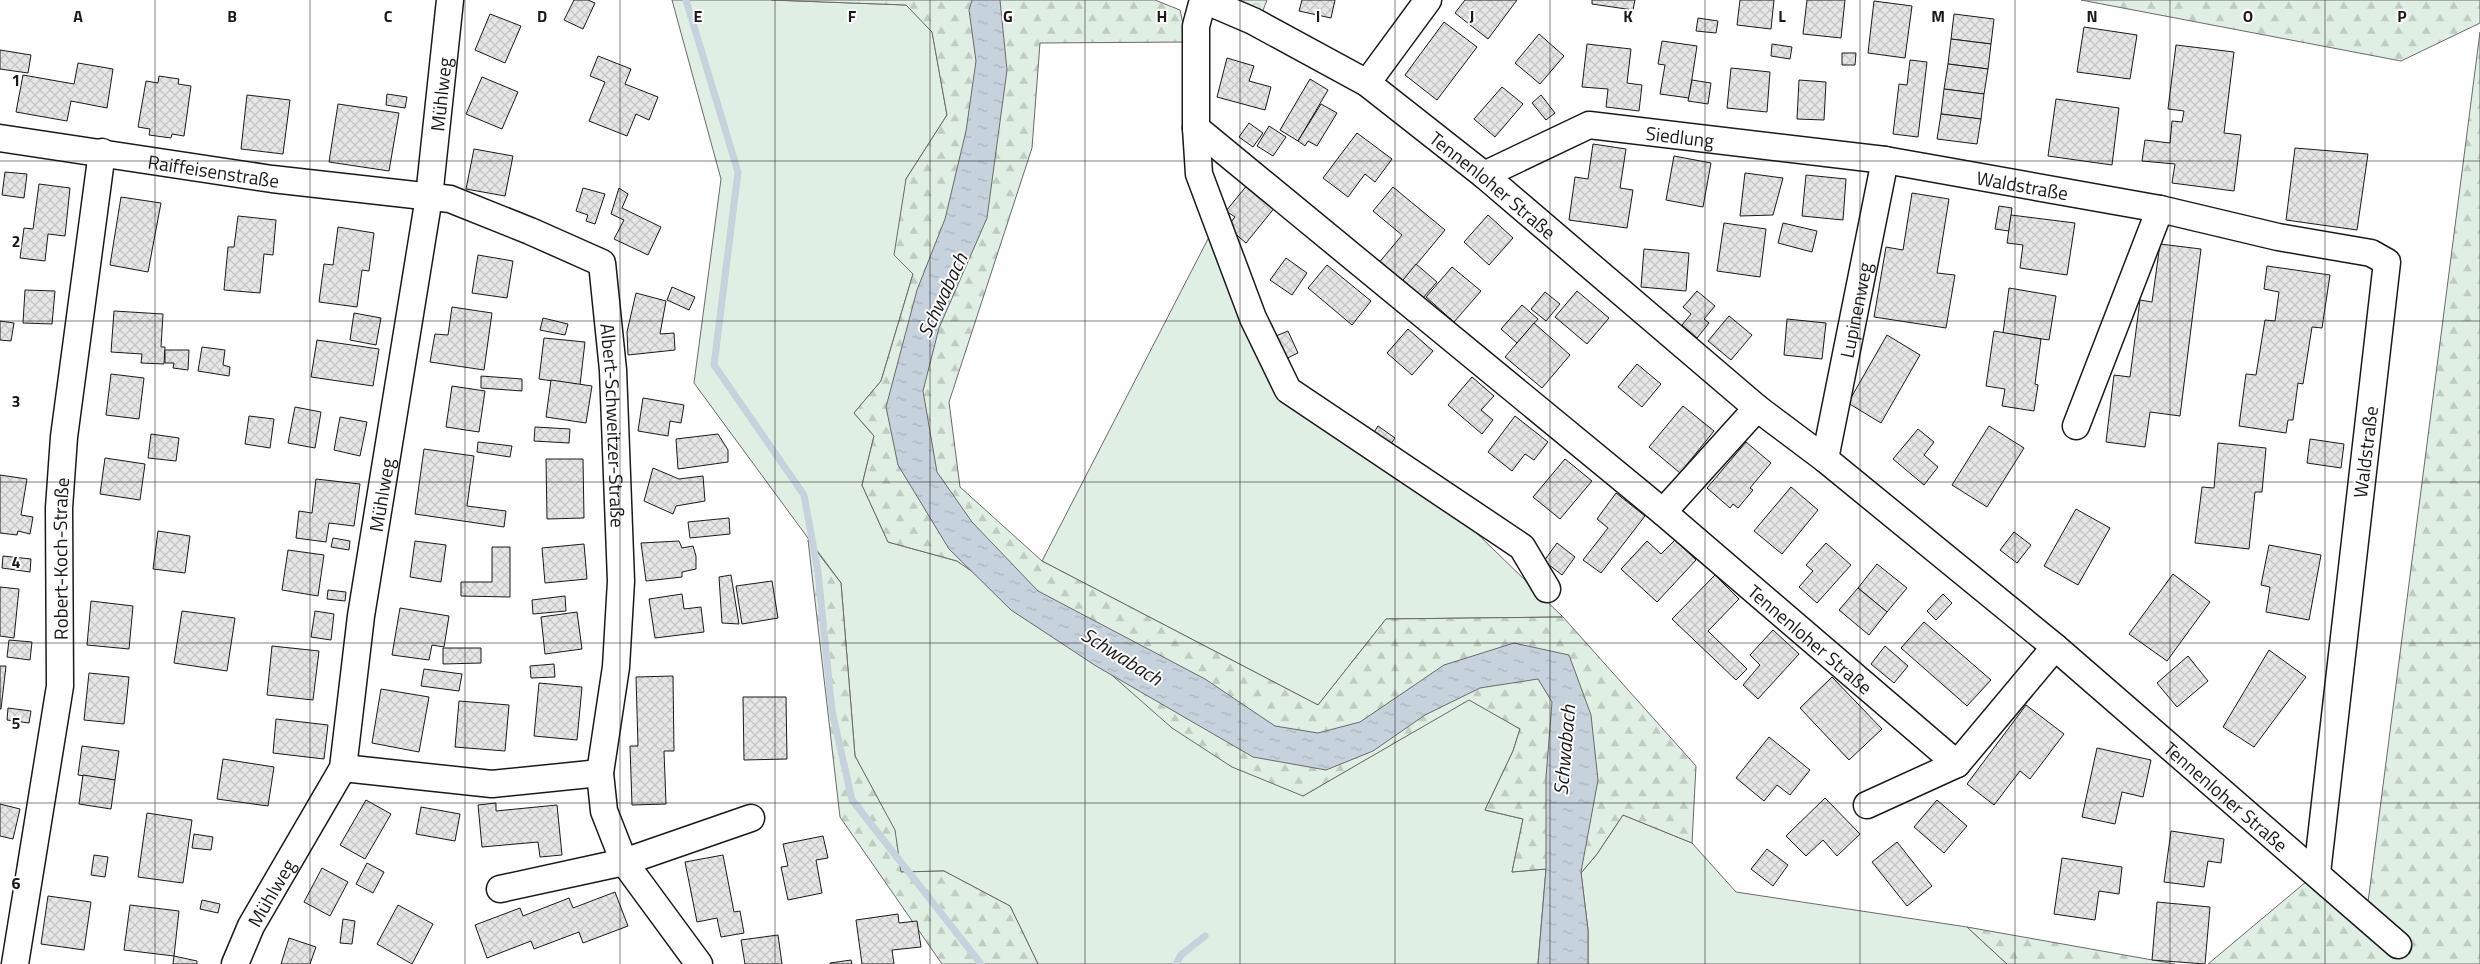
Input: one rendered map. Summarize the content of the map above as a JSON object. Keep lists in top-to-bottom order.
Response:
{
  "streets": {
    "street": [
      "Mühlweg",
      "Siedlung",
      "Raiffeisenstraße",
      "Tennenloher Straße",
      "Waldstraße",
      "Lupinenweg",
      "Albert-Schweitzer-Straße",
      "Robert-Koch-Straße"
    ]
  },
  "crossings": [
    ["Mühlweg", "Raiffeisenstraße"],
    ["Mühlweg", "Albert-Schweitzer-Straße"],
    ["Siedlung", "Tennenloher Straße"],
    ["Siedlung", "Waldstraße"],
    ["Siedlung", "Lupinenweg"],
    ["Raiffeisenstraße", "Albert-Schweitzer-Straße"],
    ["Raiffeisenstraße", "Robert-Koch-Straße"],
    ["Tennenloher Straße", "Waldstraße"],
    ["Tennenloher Straße", "Lupinenweg"],
    ["Waldstraße", "Lupinenweg"]
  ],
  "water": ["Schwabach"],
  "grid": {
    "columns": [
      "A",
      "B",
      "C",
      "D",
      "E",
      "F",
      "G",
      "H",
      "I",
      "J",
      "K",
      "L",
      "M",
      "N",
      "O",
      "P"
    ],
    "rows": [
      "1",
      "2",
      "3",
      "4",
      "5",
      "6"
    ]
  }
}
